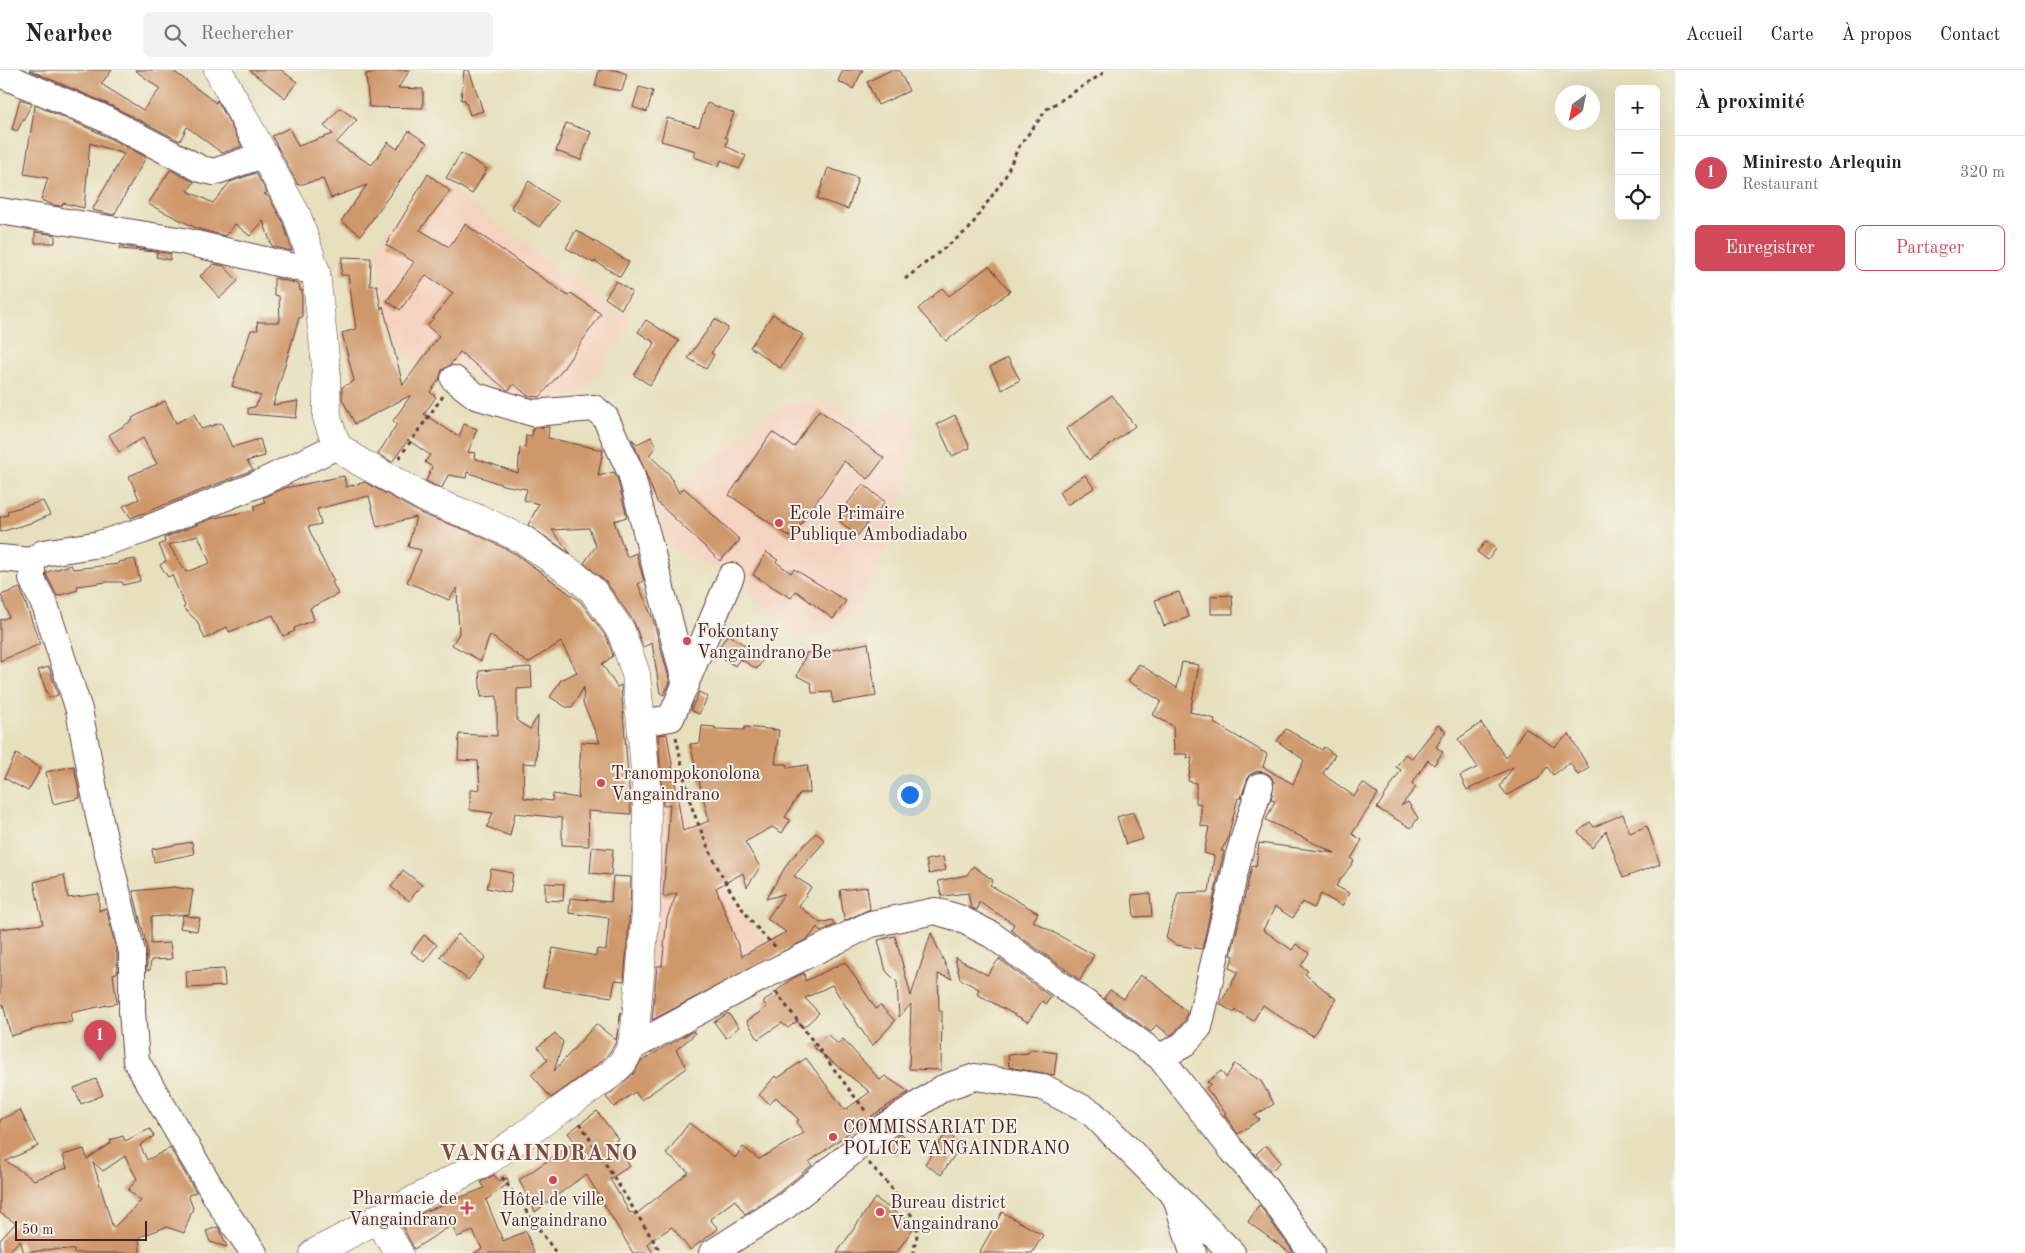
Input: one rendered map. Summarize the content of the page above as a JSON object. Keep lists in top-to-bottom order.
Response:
{
  "districts": ["VANGAINDRANO"],
  "places": {
    "other": [
      "Ecole Primaire Publique Ambodiadabo",
      "Fokontany Vangaindrano Be",
      "Tranompokonolona Vangaindrano",
      "COMMISSARIAT DE POLICE VANGAINDRANO",
      "Hôtel de ville Vangaindrano",
      "Bureau district Vangaindrano"
    ],
    "health": ["Pharmacie de Vangaindrano"]
  },
  "scale_bar": "50 m",
  "north": "bottom left",
  "page": {
    "header": "Nearbee",
    "search": "Rechercher",
    "nav": [
      "Accueil",
      "Carte",
      "À propos",
      "Contact"
    ],
    "heading": "À proximité",
    "map_buttons": ["+", "−"],
    "list": [
      {
        "mark": "1",
        "name": "Miniresto Arlequin",
        "note": "Restaurant",
        "value": "320 m"
      }
    ],
    "buttons": ["Enregistrer", "Partager"],
    "pins": "1",
    "scale": "50 m"
  }
}
